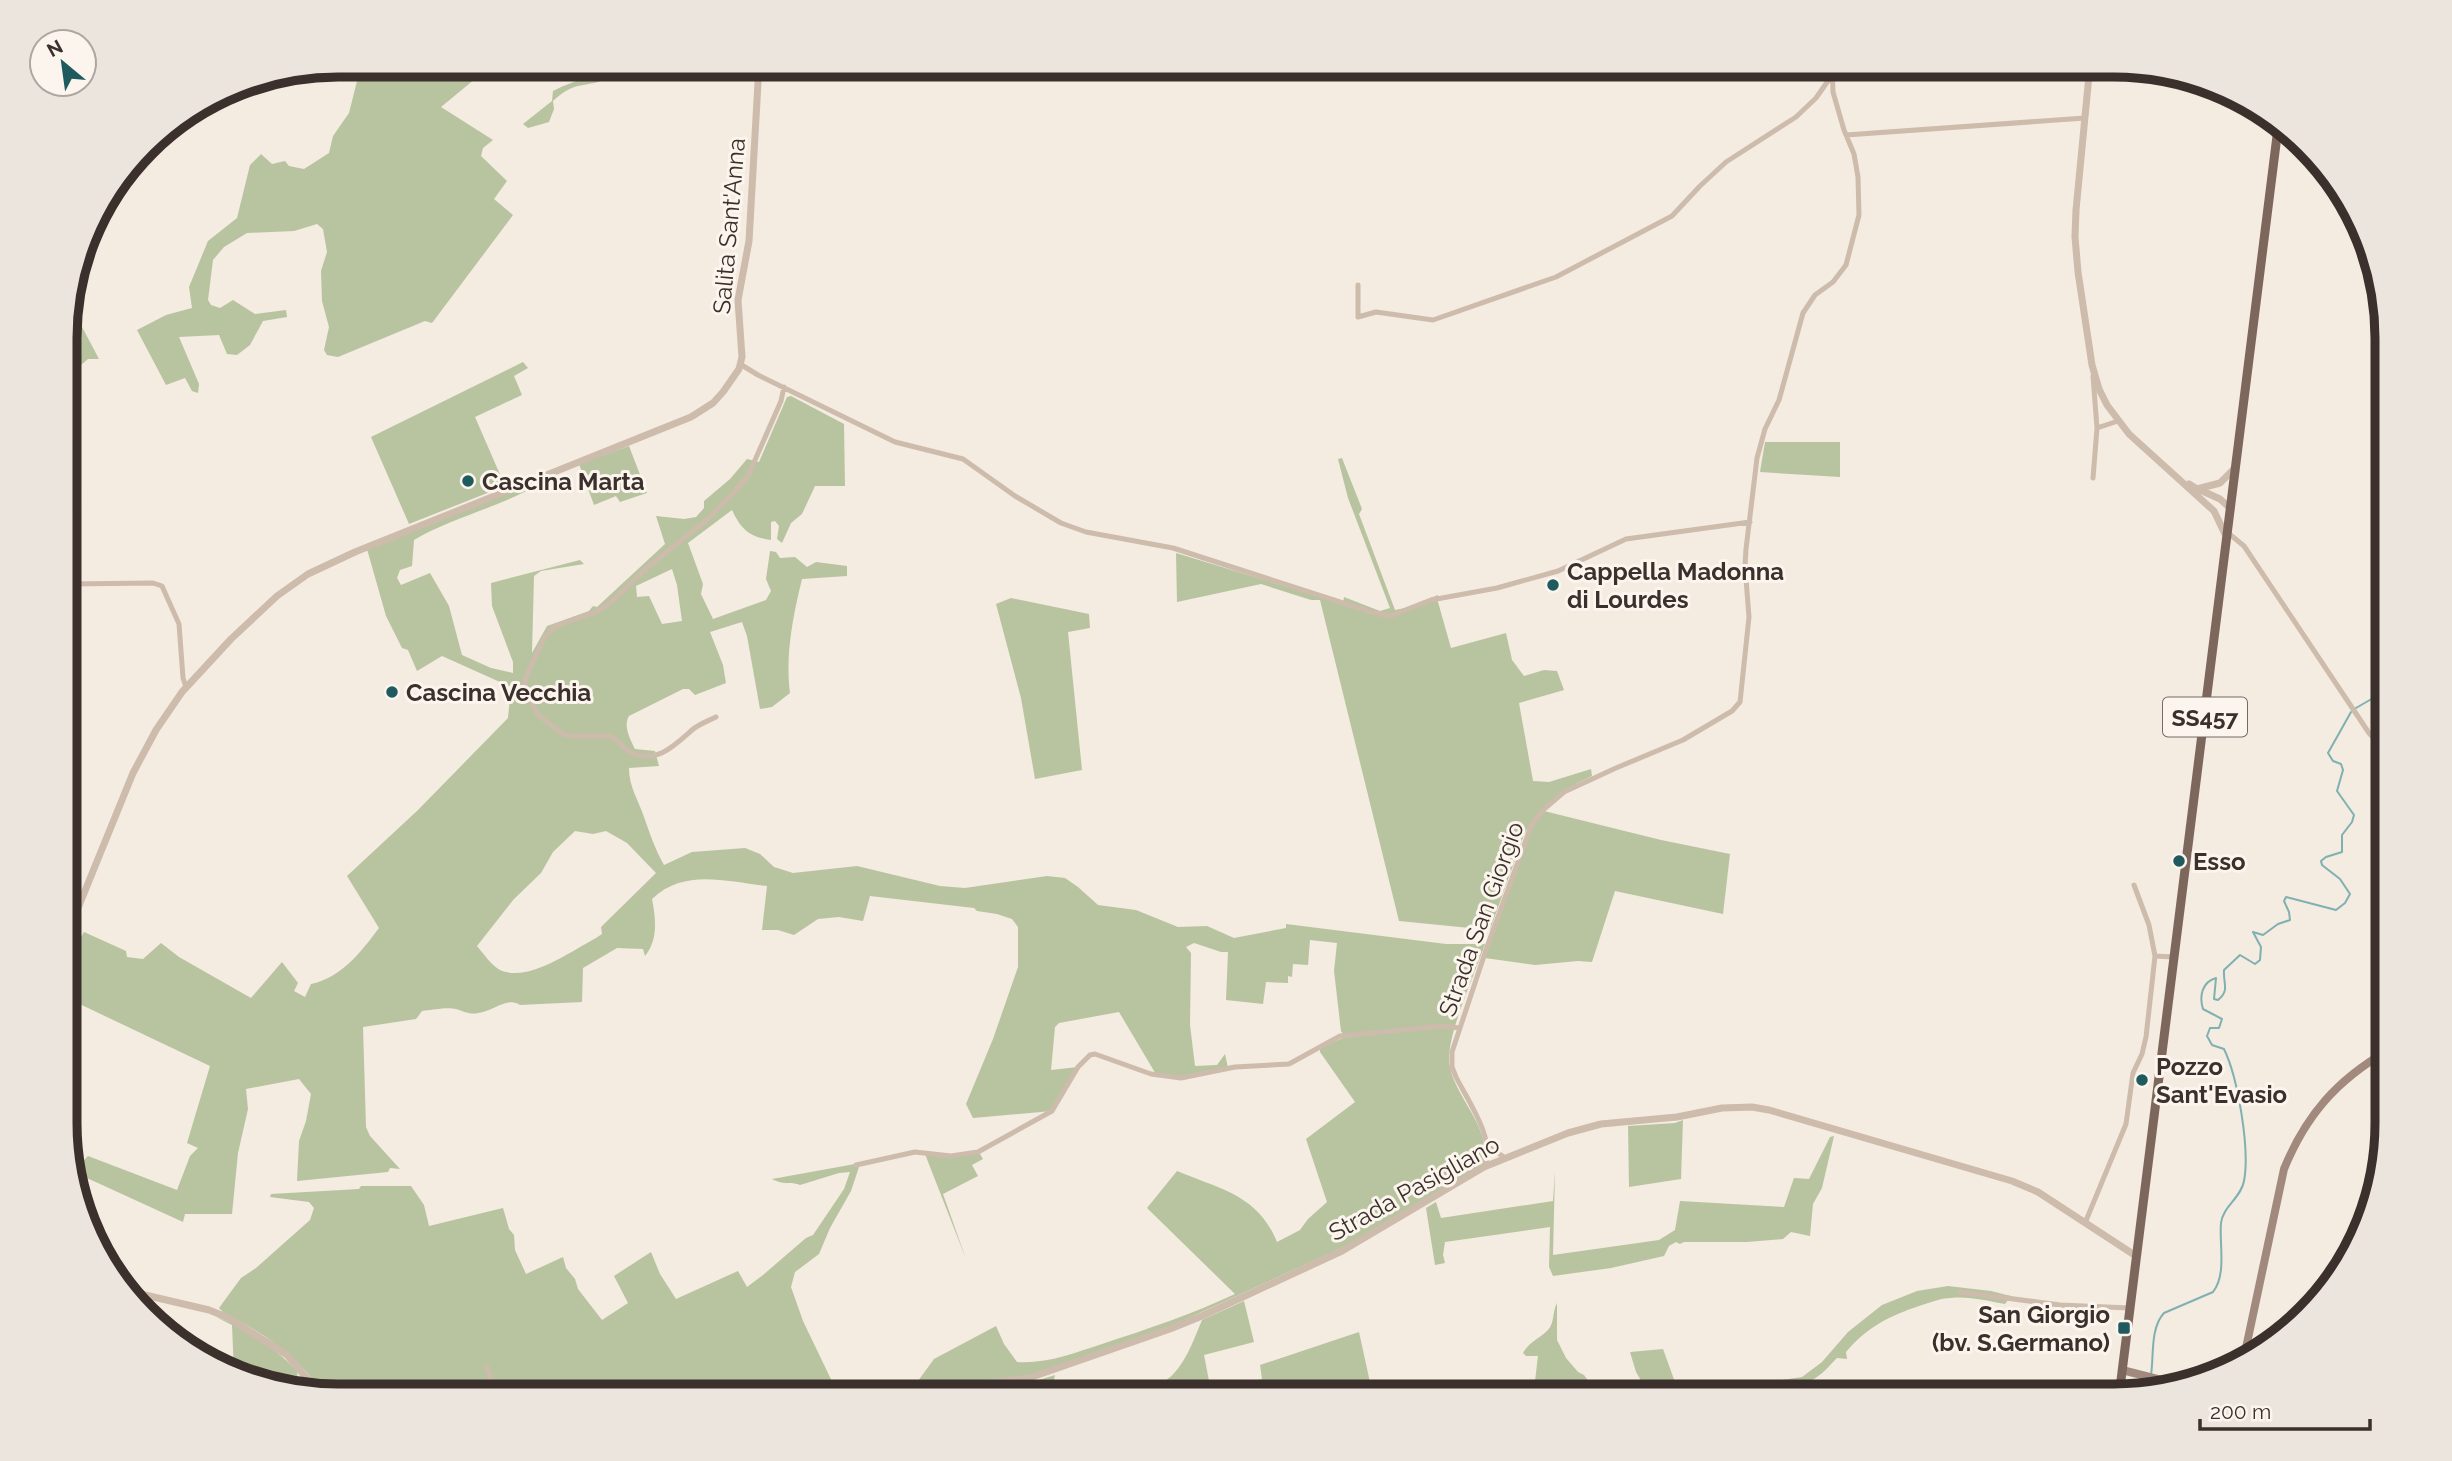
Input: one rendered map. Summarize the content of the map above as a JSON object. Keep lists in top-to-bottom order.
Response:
{
  "streets": {
    "main road": ["SS457"],
    "street": ["Salita Sant'Anna", "Strada San Giorgio", "Strada Pasigliano"]
  },
  "crossings": [
    ["SS457", "Strada Pasigliano"]
  ],
  "places": {
    "other": [
      "Cascina Marta",
      "Cappella Madonna di Lourdes",
      "Cascina Vecchia",
      "Esso",
      "Pozzo Sant'Evasio"
    ],
    "transit": ["San Giorgio (bv. S.Germano)"]
  },
  "scale_bar": "200 m",
  "north": "top left"
}
